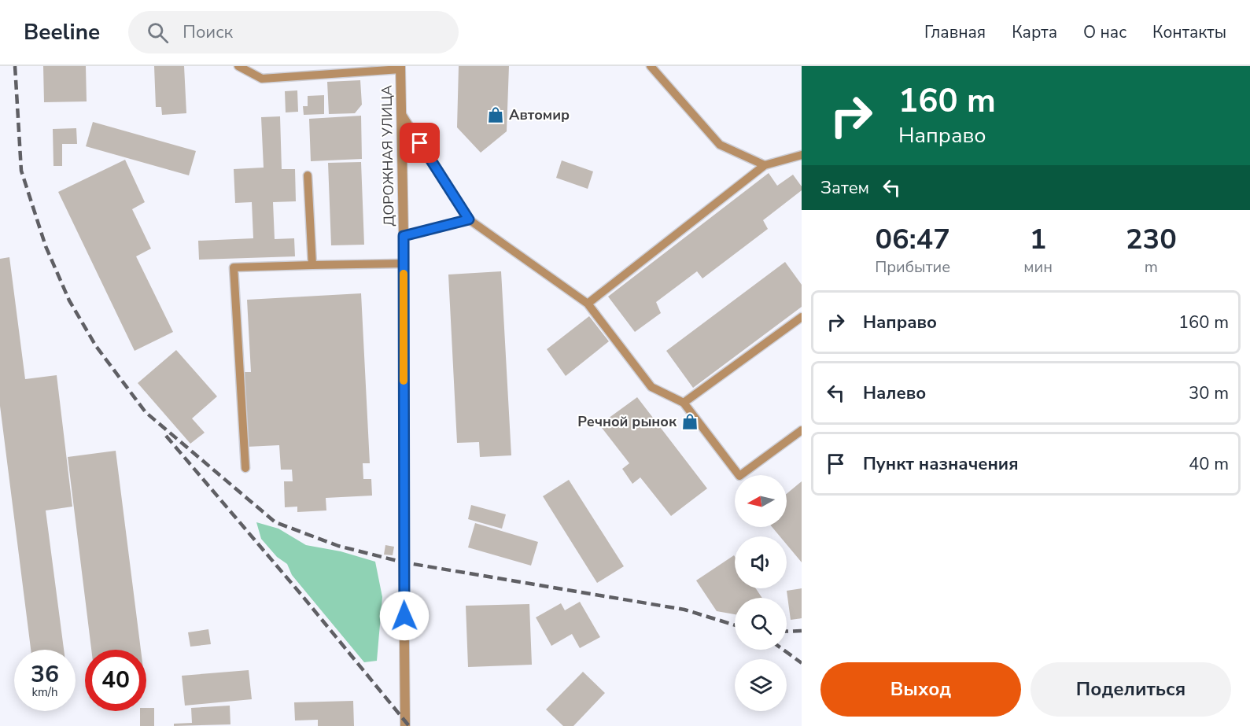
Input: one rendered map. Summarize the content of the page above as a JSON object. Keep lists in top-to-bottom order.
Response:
{
  "streets": {
    "street": ["ДОРОЖНАЯ УЛИЦА"]
  },
  "places": {
    "shop": ["Автомир", "Речной рынок"]
  },
  "north": "left",
  "page": {
    "header": "Beeline",
    "search": "Поиск",
    "nav": [
      "Главная",
      "Карта",
      "О нас",
      "Контакты"
    ],
    "turn": ["160 m", "Направо"],
    "then": "Затем",
    "eta": [
      "06:47",
      "Прибытие",
      "1",
      "мин",
      "230",
      "m"
    ],
    "list": [
      {
        "name": "Направо",
        "value": "160 m"
      },
      {
        "name": "Налево",
        "value": "30 m"
      },
      {
        "name": "Пункт назначения",
        "value": "40 m"
      }
    ],
    "speed": "36 km/h",
    "limit": "40",
    "buttons": ["Выход", "Поделиться"]
  }
}
